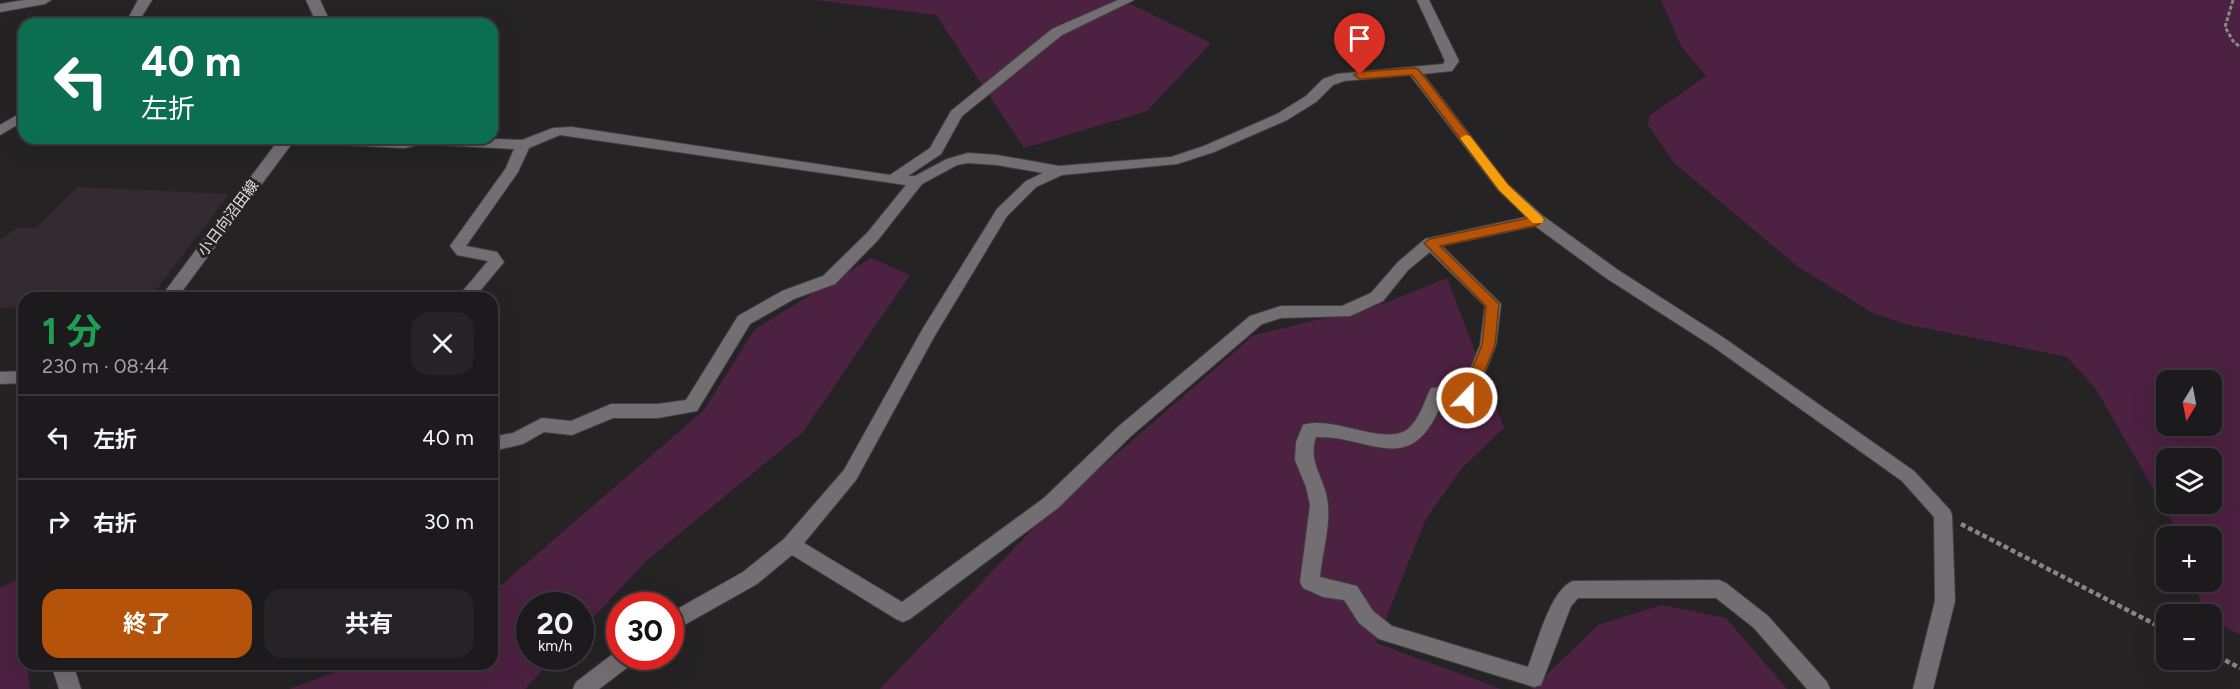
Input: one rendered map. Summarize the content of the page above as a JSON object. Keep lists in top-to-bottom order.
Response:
{
  "streets": {
    "main road": ["小日向沼田線"]
  },
  "north": "bottom",
  "page": {
    "turn": ["40 m", "左折"],
    "heading": ["1 分", "230 m · 08:44"],
    "map_buttons": ["+", "−"],
    "list": [
      {
        "name": "左折",
        "value": "40 m"
      },
      {
        "name": "右折",
        "value": "30 m"
      }
    ],
    "buttons": ["終了", "共有"],
    "speed": "20 km/h",
    "limit": "30"
  }
}
